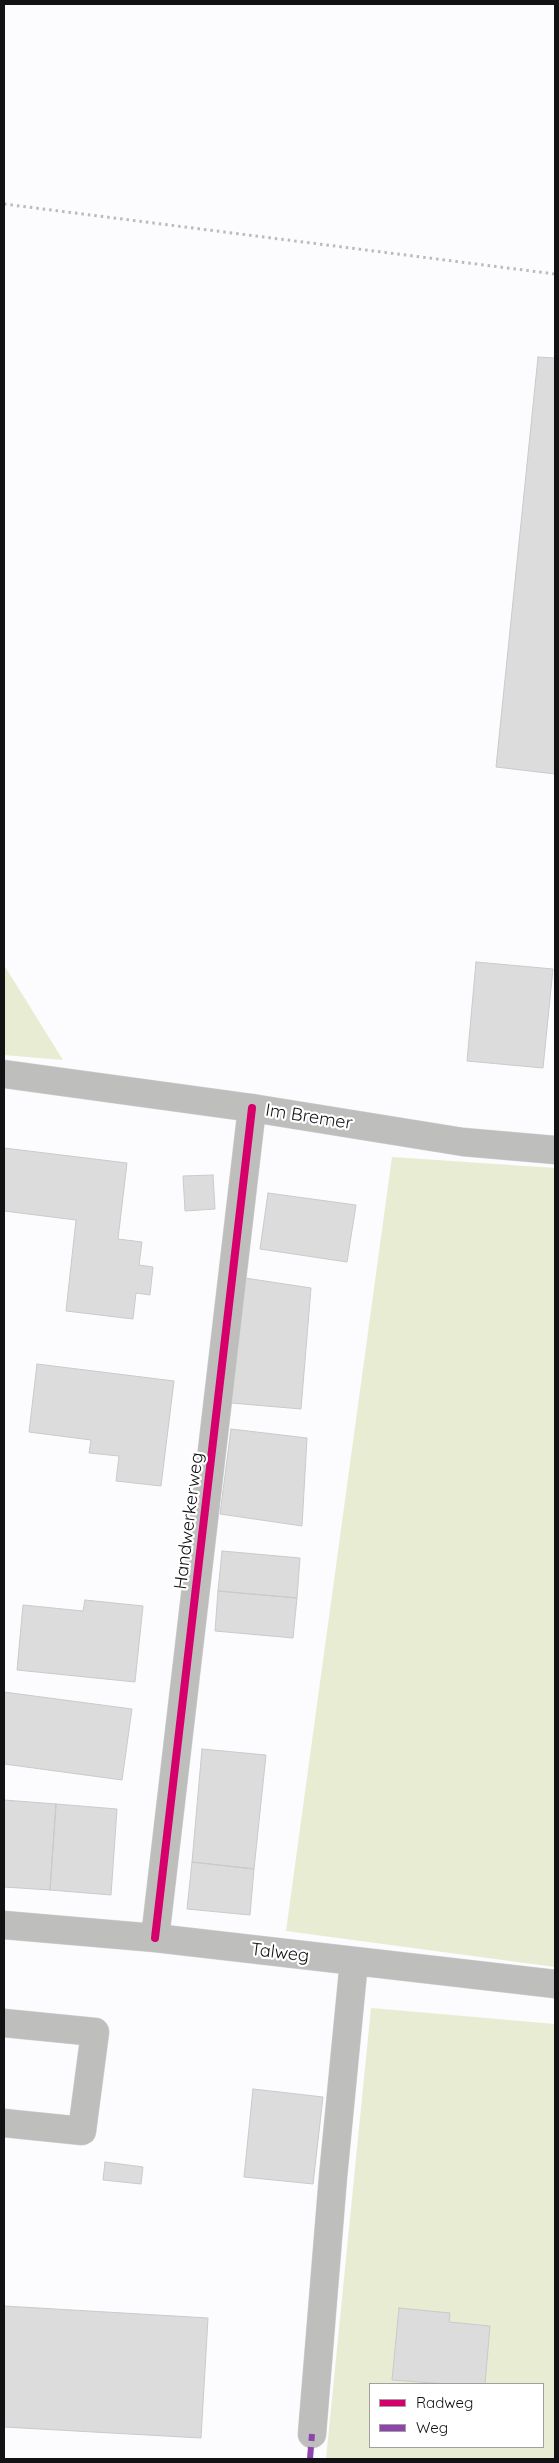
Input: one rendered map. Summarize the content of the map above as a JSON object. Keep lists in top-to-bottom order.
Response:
{
  "streets": {
    "street": ["Im Bremer", "Handwerkerweg", "Talweg"]
  },
  "crossings": [
    ["Im Bremer", "Handwerkerweg"],
    ["Handwerkerweg", "Talweg"]
  ],
  "legend": ["Radweg", "Weg"]
}
